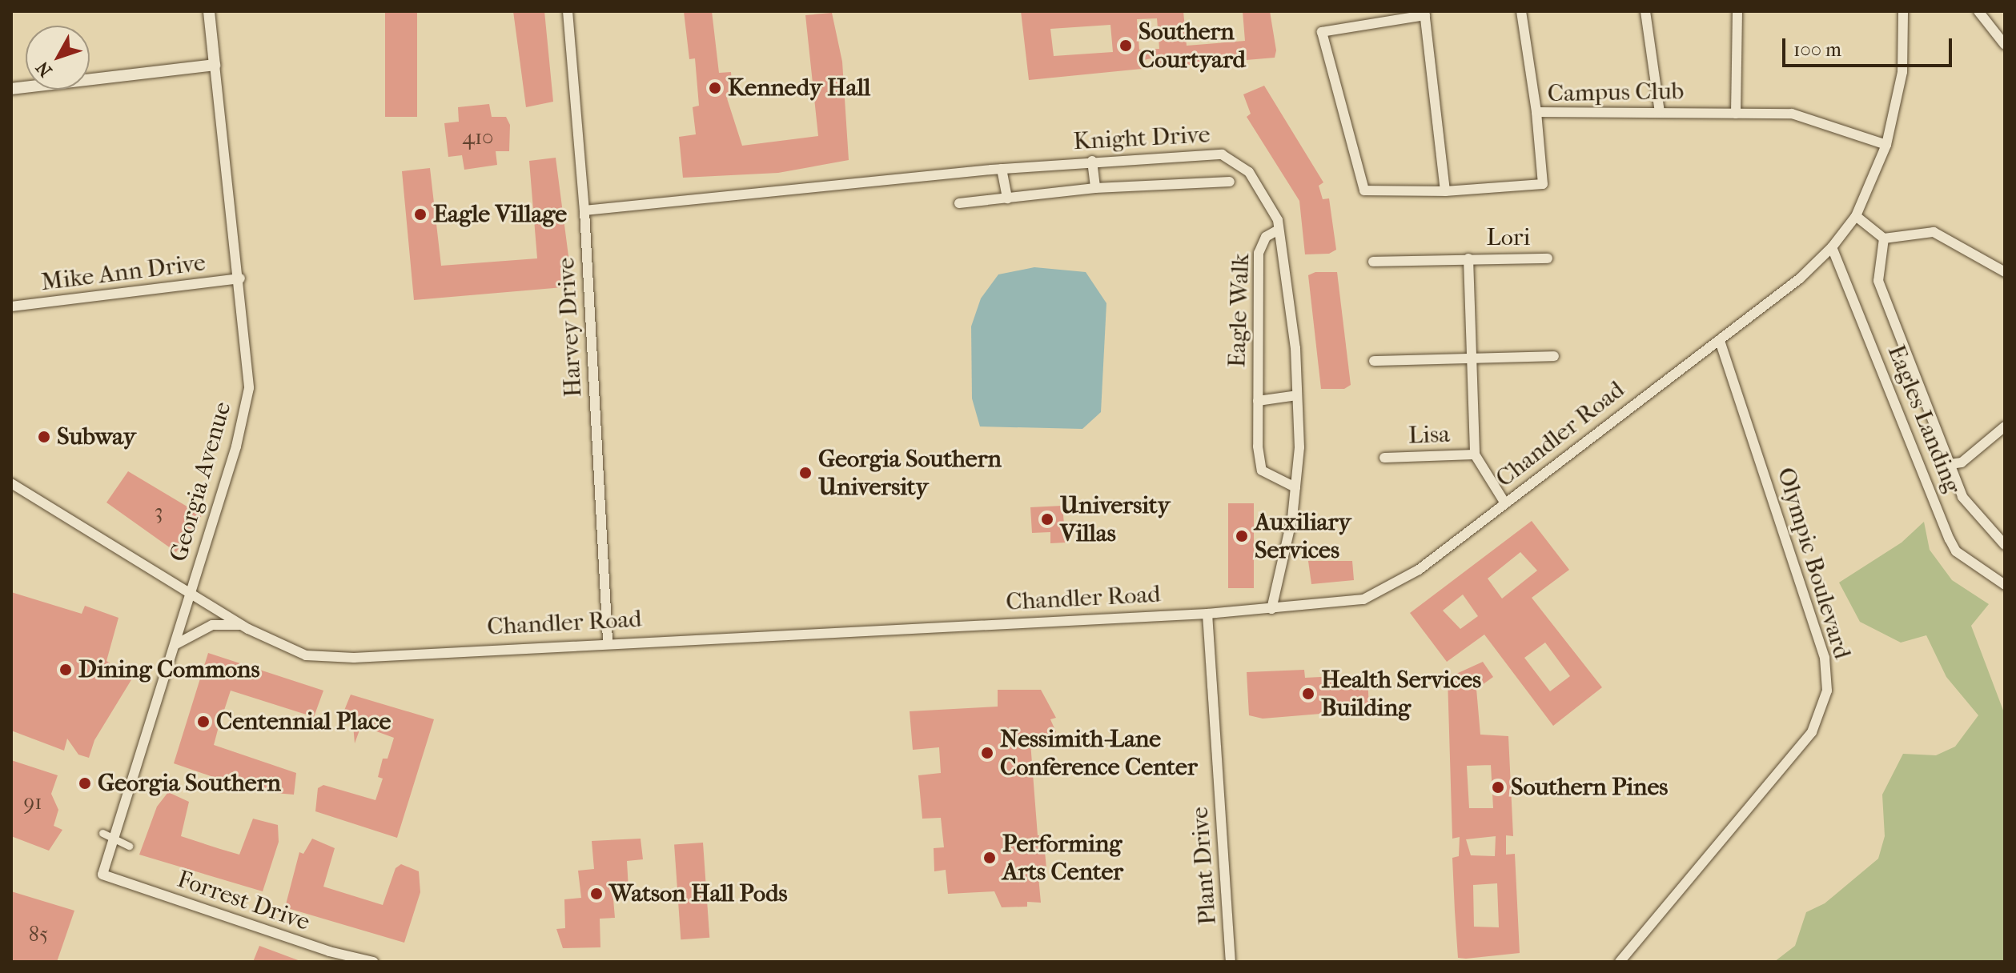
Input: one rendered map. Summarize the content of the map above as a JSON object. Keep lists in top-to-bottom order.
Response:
{
  "streets": {
    "street": [
      "Campus Club",
      "Knight Drive",
      "Lori",
      "Mike Ann Drive",
      "Eagle Walk",
      "Harvey Drive",
      "Eagles Landing",
      "Chandler Road",
      "Lisa",
      "Georgia Avenue",
      "Olympic Boulevard",
      "Plant Drive",
      "Forrest Drive"
    ]
  },
  "crossings": [
    ["Campus Club", "Chandler Road"],
    ["Knight Drive", "Eagle Walk"],
    ["Knight Drive", "Harvey Drive"],
    ["Knight Drive", "Chandler Road"],
    ["Mike Ann Drive", "Georgia Avenue"],
    ["Harvey Drive", "Chandler Road"],
    ["Eagles Landing", "Chandler Road"],
    ["Chandler Road", "Georgia Avenue"],
    ["Chandler Road", "Olympic Boulevard"],
    ["Chandler Road", "Plant Drive"],
    ["Georgia Avenue", "Forrest Drive"]
  ],
  "places": [
    "Southern Courtyard",
    "Kennedy Hall",
    "Eagle Village",
    "Subway",
    "Georgia Southern University",
    "University Villas",
    "Auxiliary Services",
    "Dining Commons",
    "Health Services Building",
    "Centennial Place",
    "Nessimith-Lane Conference Center",
    "Georgia Southern",
    "Southern Pines",
    "Performing Arts Center",
    "Watson Hall Pods"
  ],
  "house_numbers": [
    "410",
    "3",
    "91",
    "85"
  ],
  "scale_bar": "100 m",
  "north": "bottom left"
}
